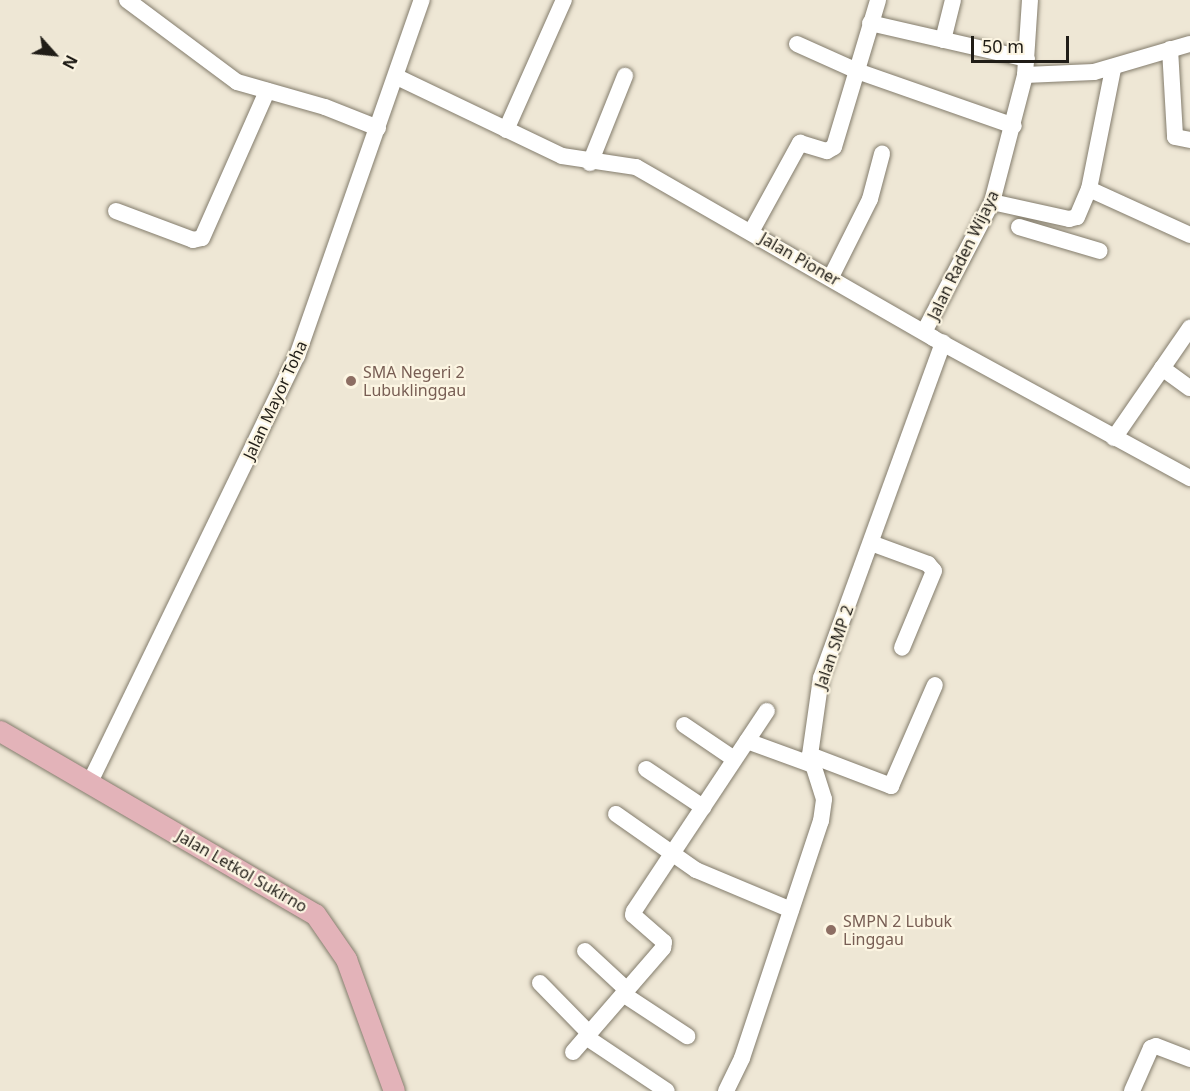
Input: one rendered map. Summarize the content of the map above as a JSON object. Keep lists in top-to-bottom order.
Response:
{
  "streets": {
    "main road": ["Jalan Letkol Sukirno"],
    "street": [
      "Jalan Raden Wijaya",
      "Jalan Pioner",
      "Jalan Mayor Toha",
      "Jalan SMP 2"
    ]
  },
  "crossings": [
    ["Jalan Raden Wijaya", "Jalan Pioner"],
    ["Jalan Pioner", "Jalan Mayor Toha"],
    ["Jalan Pioner", "Jalan SMP 2"],
    ["Jalan Mayor Toha", "Jalan Letkol Sukirno"]
  ],
  "places": ["SMA Negeri 2 Lubuklinggau", "SMPN 2 Lubuk Linggau"],
  "scale_bar": "50 m",
  "north": "bottom right"
}
